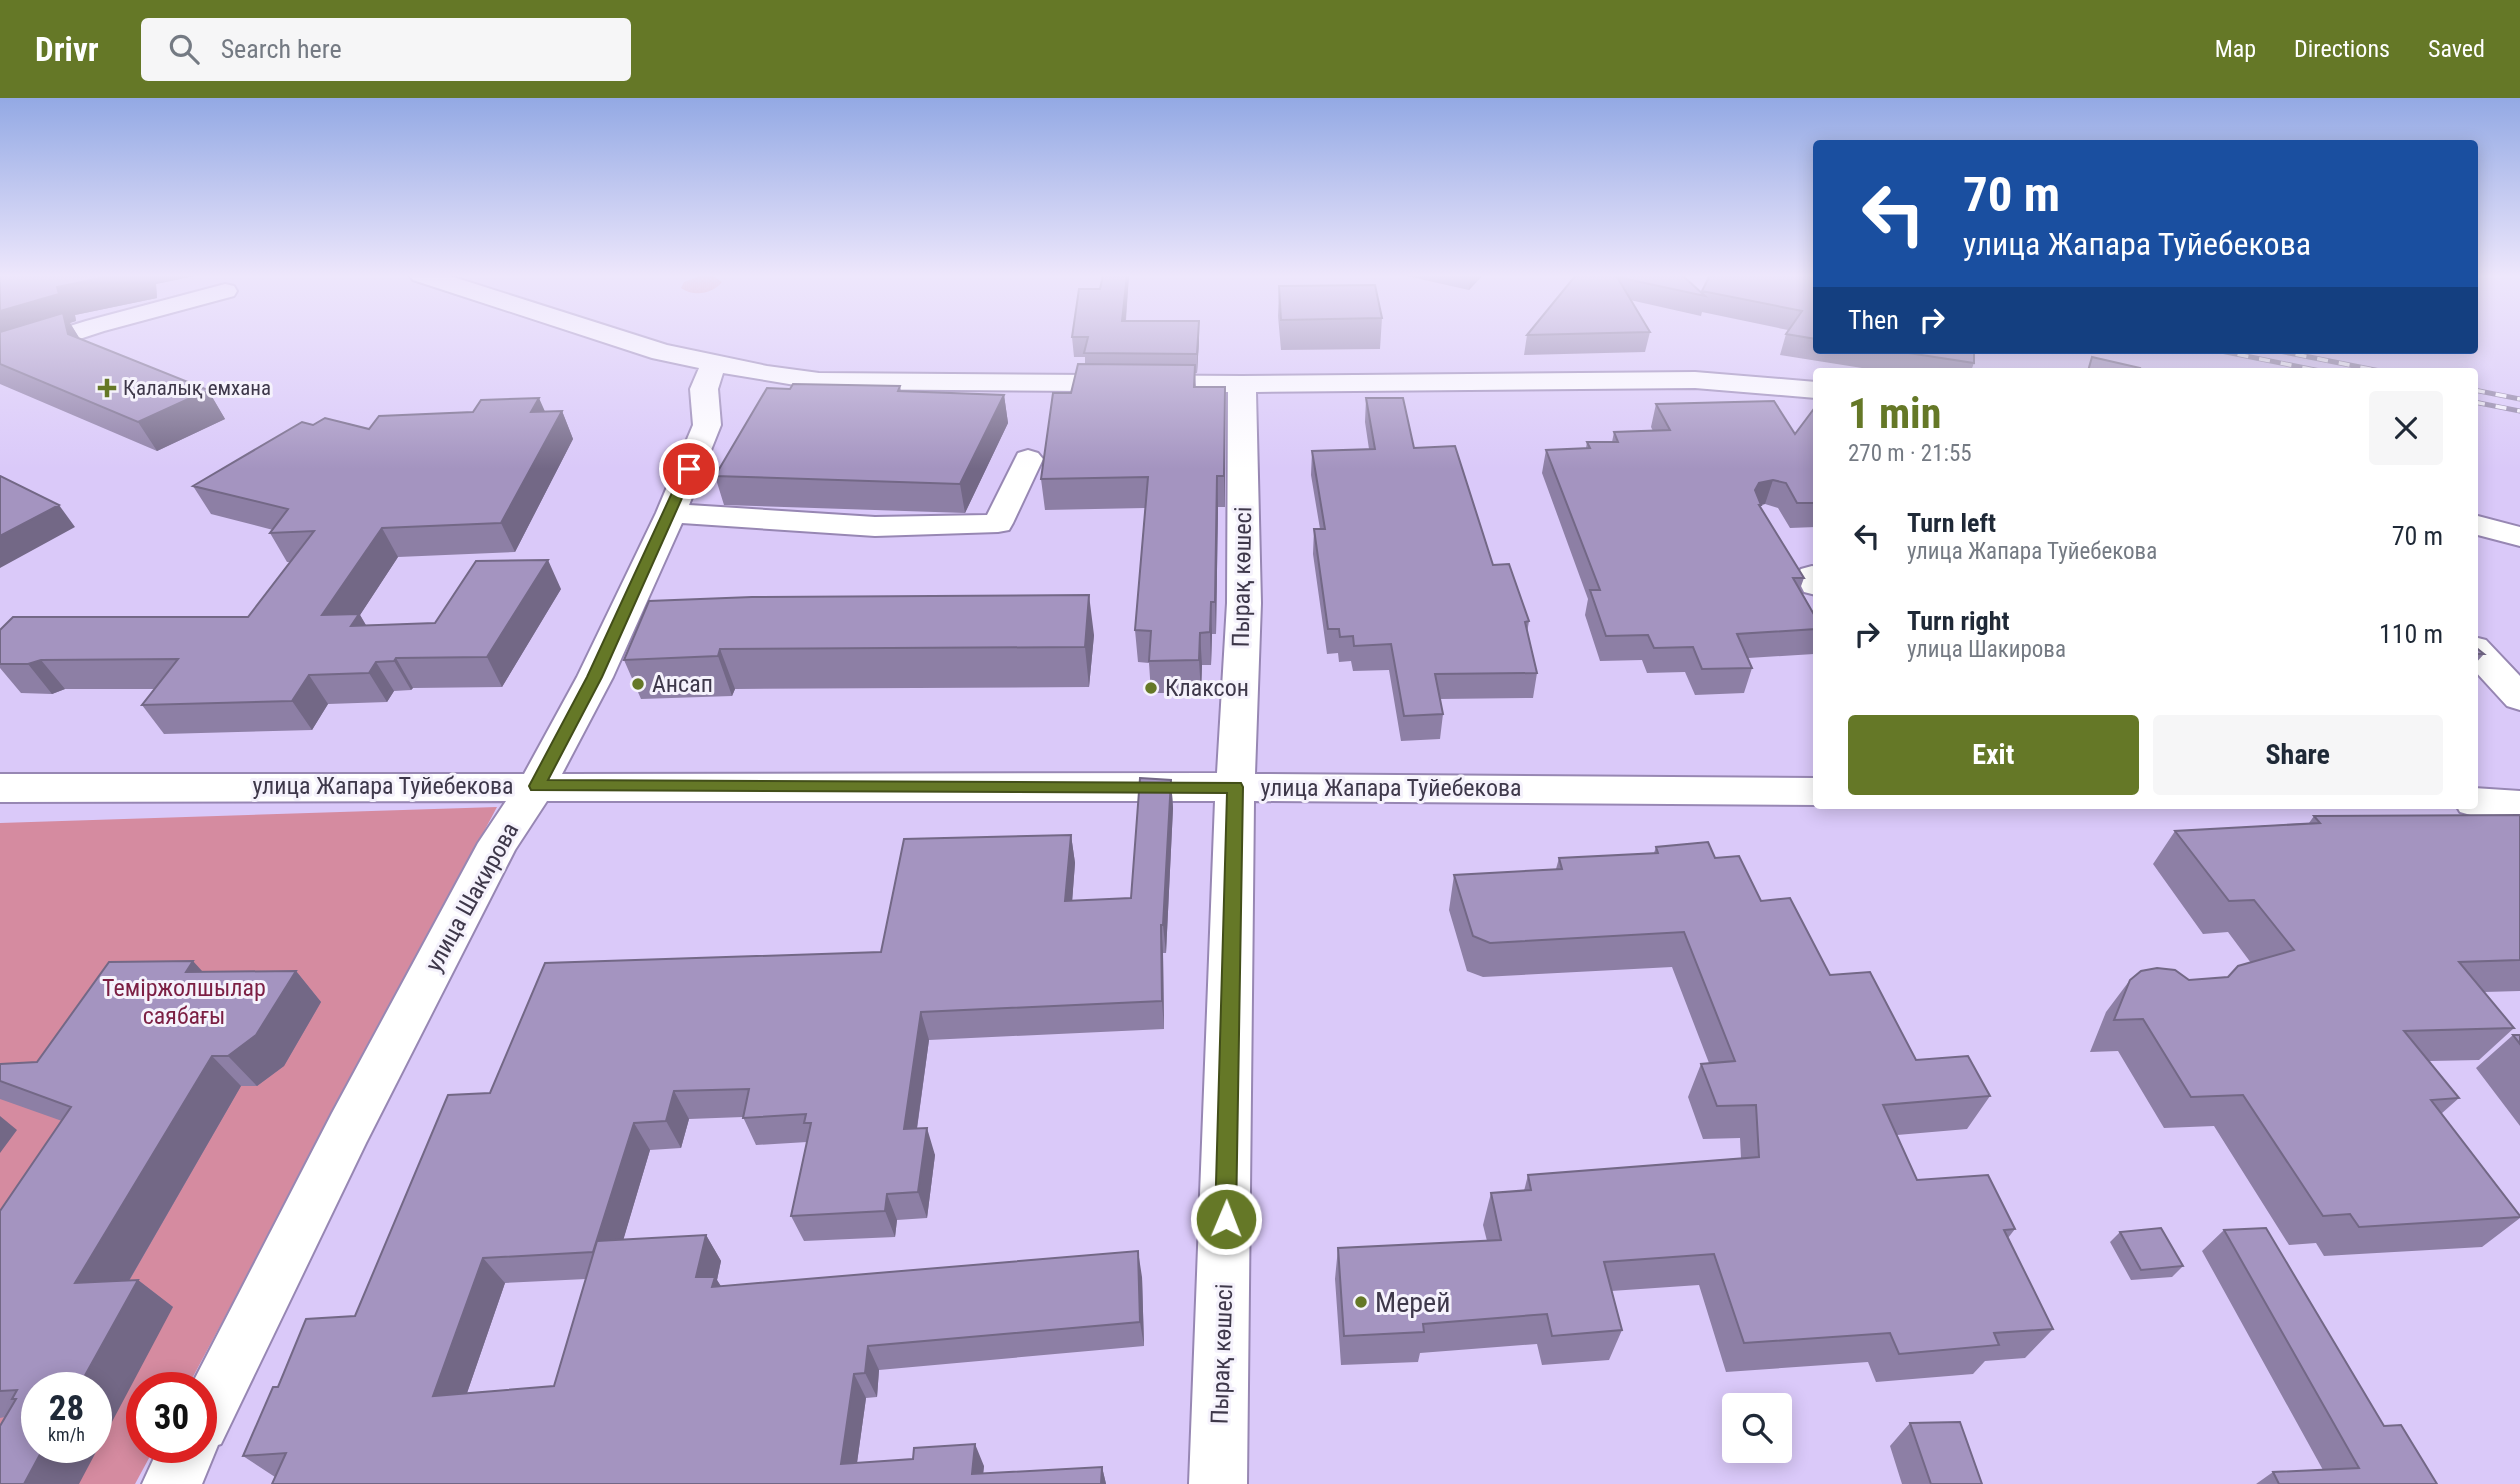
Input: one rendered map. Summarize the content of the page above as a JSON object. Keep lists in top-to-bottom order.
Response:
{
  "streets": {
    "street": ["Пырақ көшесі", "улица Жапара Туйебекова", "улица Шакирова"]
  },
  "crossings": [
    ["Пырақ көшесі", "улица Жапара Туйебекова"],
    ["улица Жапара Туйебекова", "улица Шакирова"]
  ],
  "parks": ["Теміржолшылар саябағы"],
  "places": {
    "health": ["Қалалық емхана"],
    "other": ["Ансап", "Клаксон", "Мерей"]
  },
  "page": {
    "header": "Drivr",
    "search": "Search here",
    "nav": ["Map", "Directions", "Saved"],
    "turn": ["70 m", "улица Жапара Туйебекова"],
    "then": "Then",
    "heading": ["1 min", "270 m · 21:55"],
    "list": [
      {
        "name": "Turn left",
        "note": "улица Жапара Туйебекова",
        "value": "70 m"
      },
      {
        "name": "Turn right",
        "note": "улица Шакирова",
        "value": "110 m"
      }
    ],
    "buttons": ["Exit", "Share"],
    "speed": "28 km/h",
    "limit": "30"
  }
}
